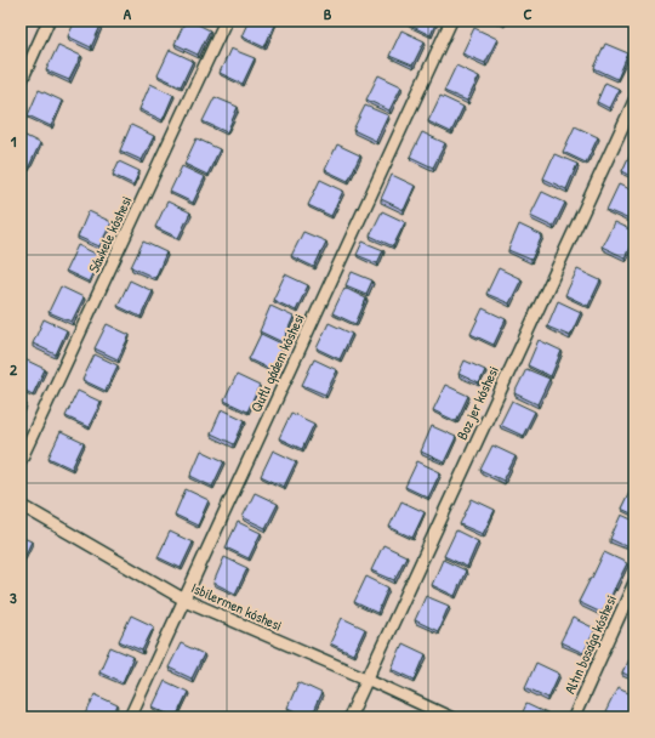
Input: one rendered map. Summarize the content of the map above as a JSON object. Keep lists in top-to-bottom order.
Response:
{
  "streets": {
    "street": [
      "Sáwkele kóshesi",
      "Qutlı qádem kóshesi",
      "Boz jer kóshesi",
      "Isbilermen kóshesi",
      "Altın bosaǵa kóshesi"
    ]
  },
  "crossings": [
    ["Qutlı qádem kóshesi", "Isbilermen kóshesi"],
    ["Boz jer kóshesi", "Isbilermen kóshesi"]
  ],
  "grid": {
    "columns": ["A", "B", "C"],
    "rows": ["1", "2", "3"]
  }
}
